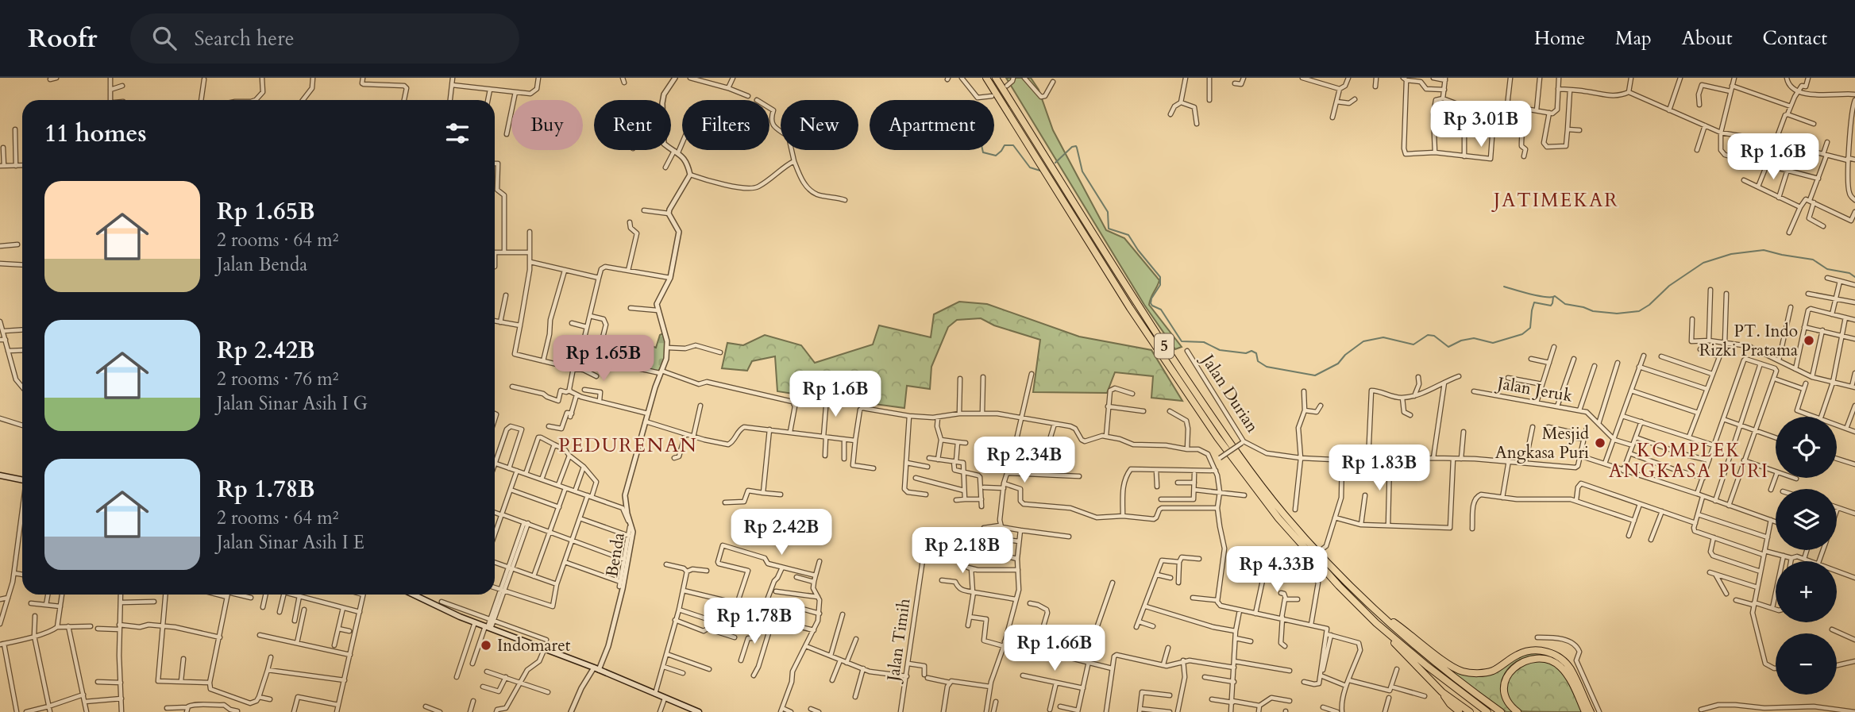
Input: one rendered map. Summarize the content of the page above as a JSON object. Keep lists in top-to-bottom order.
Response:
{
  "streets": {
    "highway": ["5"],
    "street": [
      "Jalan Jeruk",
      "Jalan Durian",
      "Benda",
      "Jalan Timih"
    ]
  },
  "districts": ["JATIMEKAR", "PEDURENAN", "KOMPLEK ANGKASA PURI"],
  "places": ["PT. Indo Rizki Pratama", "Mesjid Angkasa Puri", "Indomaret"],
  "page": {
    "header": "Roofr",
    "search": "Search here",
    "nav": [
      "Home",
      "Map",
      "About",
      "Contact"
    ],
    "chip": [
      "Buy",
      "Rent",
      "Filters",
      "New",
      "Apartment"
    ],
    "heading": "11 homes",
    "price": [
      "Rp 3.01B",
      "Rp 1.6B",
      "Rp 1.65B",
      "Rp 1.6B",
      "Rp 2.34B",
      "Rp 1.83B",
      "Rp 2.42B",
      "Rp 2.18B",
      "Rp 4.33B",
      "Rp 1.78B",
      "Rp 1.66B"
    ],
    "list": [
      {
        "name": "Rp 1.65B",
        "note": "2 rooms · 64 m² · Jalan Benda"
      },
      {
        "name": "Rp 2.42B",
        "note": "2 rooms · 76 m² · Jalan Sinar Asih I G"
      },
      {
        "name": "Rp 1.78B",
        "note": "2 rooms · 64 m² · Jalan Sinar Asih I E"
      }
    ],
    "map_buttons": ["+", "−"]
  }
}
